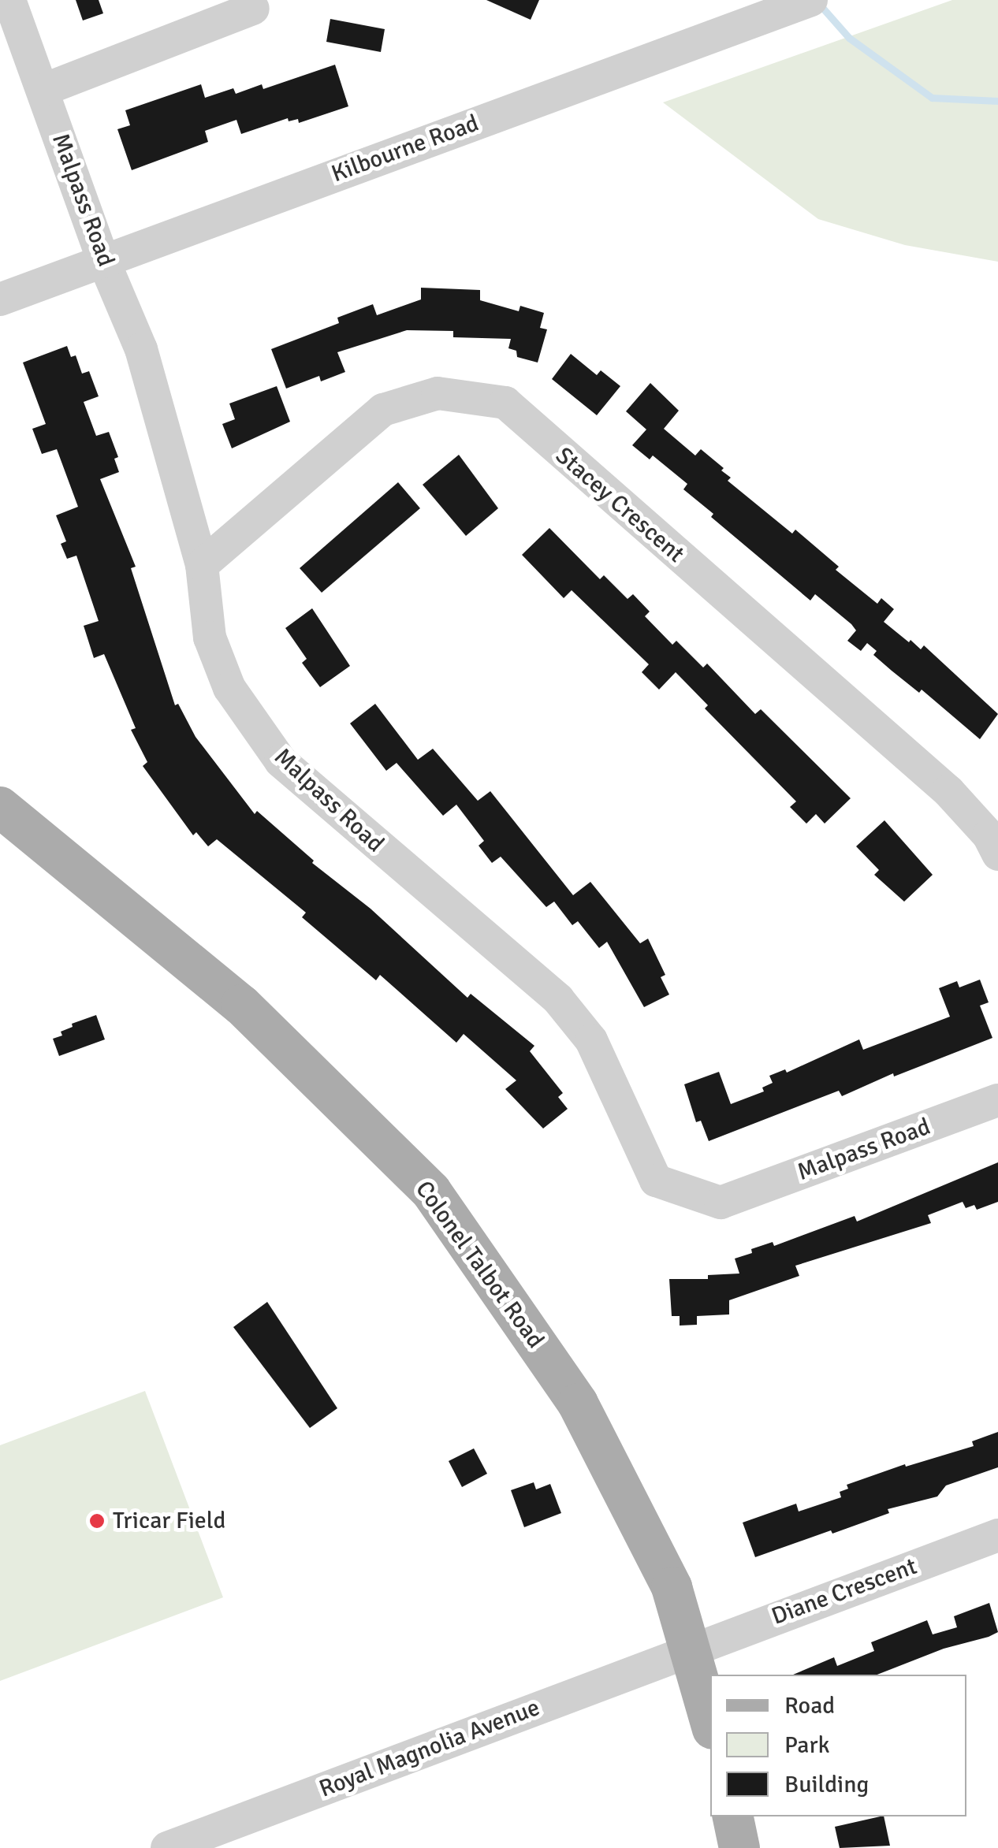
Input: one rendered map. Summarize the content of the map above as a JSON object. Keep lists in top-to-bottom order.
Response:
{
  "streets": {
    "main road": ["Colonel Talbot Road"],
    "street": [
      "Kilbourne Road",
      "Malpass Road",
      "Stacey Crescent",
      "Diane Crescent",
      "Royal Magnolia Avenue"
    ]
  },
  "crossings": [
    ["Kilbourne Road", "Malpass Road"],
    ["Malpass Road", "Stacey Crescent"],
    ["Colonel Talbot Road", "Diane Crescent"],
    ["Colonel Talbot Road", "Royal Magnolia Avenue"],
    ["Diane Crescent", "Royal Magnolia Avenue"]
  ],
  "places": ["Tricar Field"],
  "legend": ["Road", "Park", "Building"]
}
